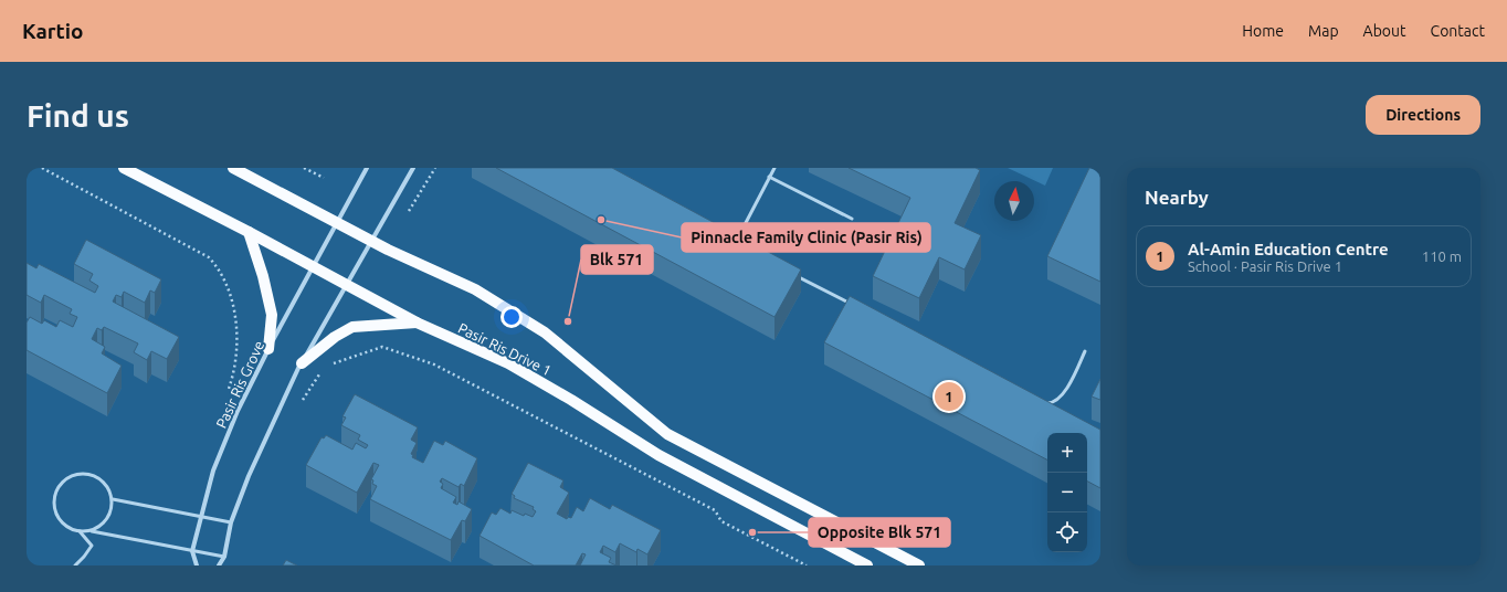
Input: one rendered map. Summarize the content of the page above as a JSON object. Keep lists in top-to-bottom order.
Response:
{
  "streets": {
    "main road": ["Pasir Ris Drive 1"],
    "street": ["Pasir Ris Grove"]
  },
  "crossings": [
    ["Pasir Ris Drive 1", "Pasir Ris Grove"]
  ],
  "places": ["Pinnacle Family Clinic (Pasir Ris)", "Blk 571", "Opposite Blk 571"],
  "north": "top",
  "page": {
    "header": "Kartio",
    "nav": [
      "Home",
      "Map",
      "About",
      "Contact"
    ],
    "buttons": "Directions",
    "title": "Find us",
    "heading": "Nearby",
    "list": [
      {
        "mark": "1",
        "name": "Al-Amin Education Centre",
        "note": "School · Pasir Ris Drive 1",
        "value": "110 m"
      }
    ],
    "pins": "1",
    "map_buttons": ["+", "−"]
  }
}
